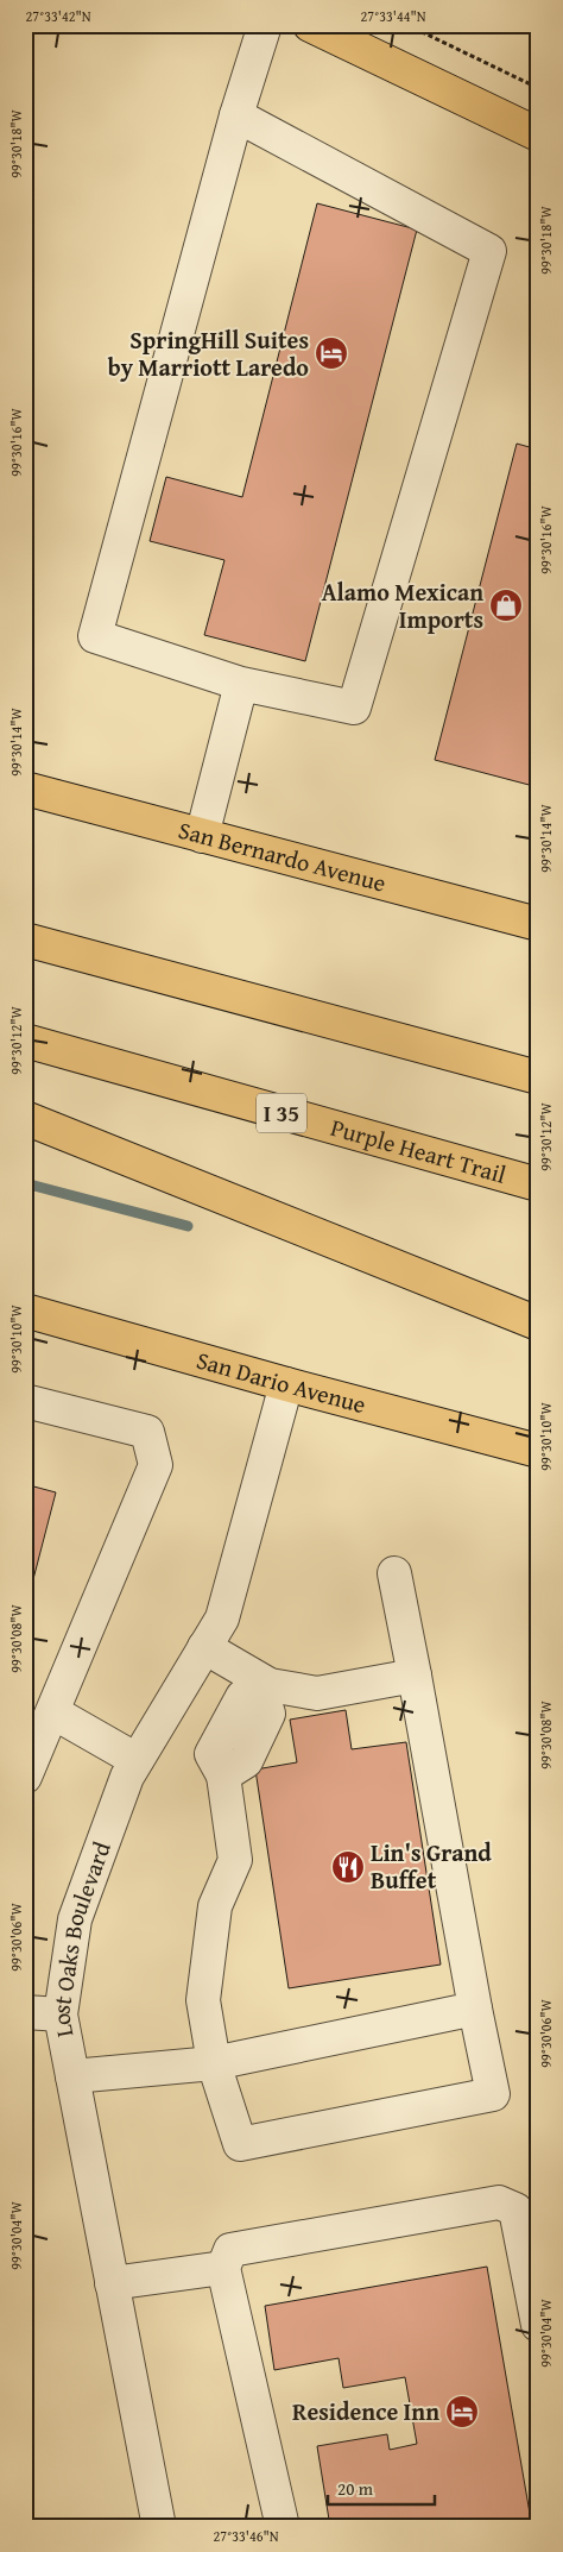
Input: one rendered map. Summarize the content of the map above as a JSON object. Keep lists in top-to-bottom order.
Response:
{
  "streets": {
    "main road": [
      "San Bernardo Avenue",
      "I 35",
      "Purple Heart Trail",
      "San Dario Avenue"
    ],
    "lane": ["Lost Oaks Boulevard"]
  },
  "crossings": [
    ["San Dario Avenue", "Lost Oaks Boulevard"]
  ],
  "places": {
    "hotel": ["SpringHill Suites by Marriott Laredo", "Residence Inn"],
    "shop": ["Alamo Mexican Imports"],
    "restaurant": ["Lin's Grand Buffet"]
  },
  "scale_bar": "20 m",
  "coordinates": [
    "27°33'42\"N",
    "27°33'44\"N",
    "99°30'18\"W",
    "99°30'16\"W",
    "99°30'14\"W",
    "99°30'12\"W",
    "99°30'10\"W",
    "99°30'08\"W",
    "99°30'06\"W",
    "99°30'04\"W",
    "27°33'46\"N"
  ]
}
